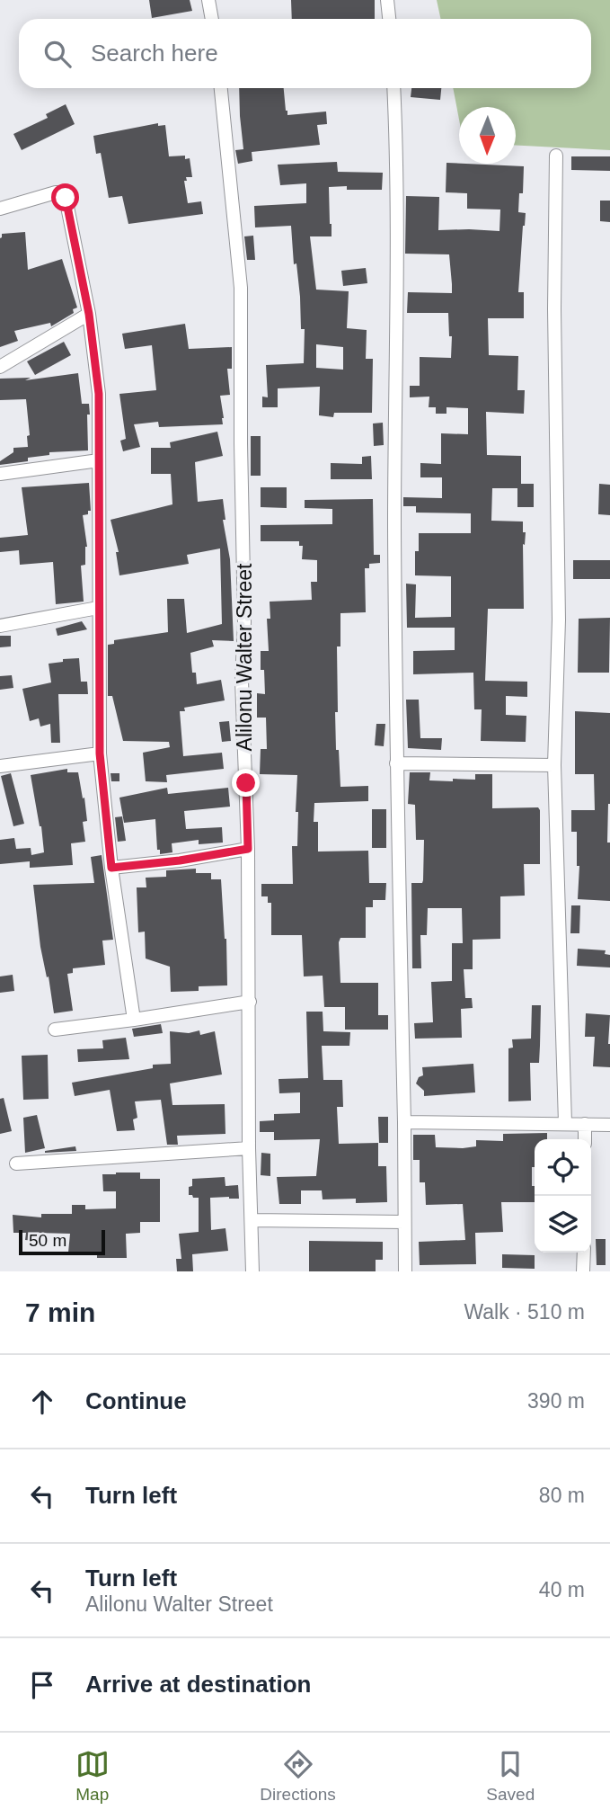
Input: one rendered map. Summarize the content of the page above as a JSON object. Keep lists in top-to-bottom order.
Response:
{
  "streets": {
    "street": ["Alilonu Walter Street"]
  },
  "scale_bar": "50 m",
  "north": "bottom",
  "page": {
    "search": "Search here",
    "scale": "50 m",
    "heading": ["7 min", "Walk · 510 m"],
    "list": [
      ["Continue", "390 m"],
      ["Turn left", "80 m"],
      ["Turn left", "Alilonu Walter Street", "40 m"],
      "Arrive at destination"
    ],
    "nav": ["Map", "Directions", "Saved"]
  }
}
